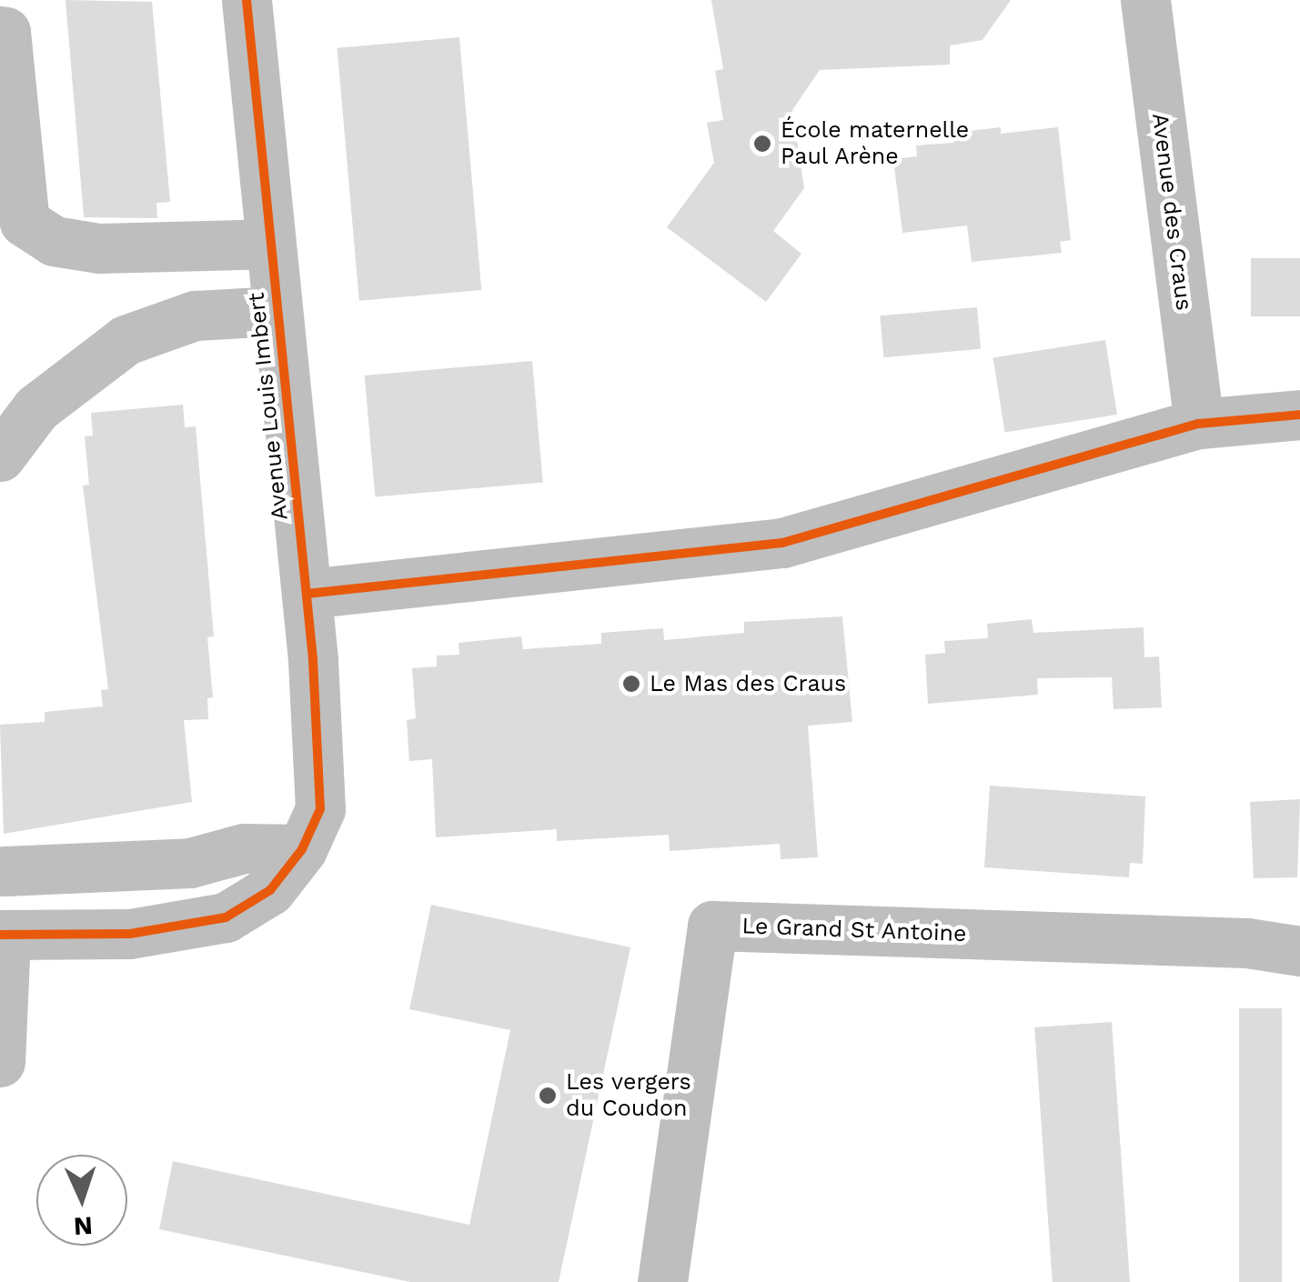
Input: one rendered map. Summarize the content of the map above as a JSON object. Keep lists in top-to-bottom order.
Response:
{
  "streets": {
    "street": ["Avenue des Craus", "Avenue Louis Imbert", "Le Grand St Antoine"]
  },
  "places": ["École maternelle Paul Arène", "Le Mas des Craus", "Les vergers du Coudon"],
  "north": "bottom"
}
